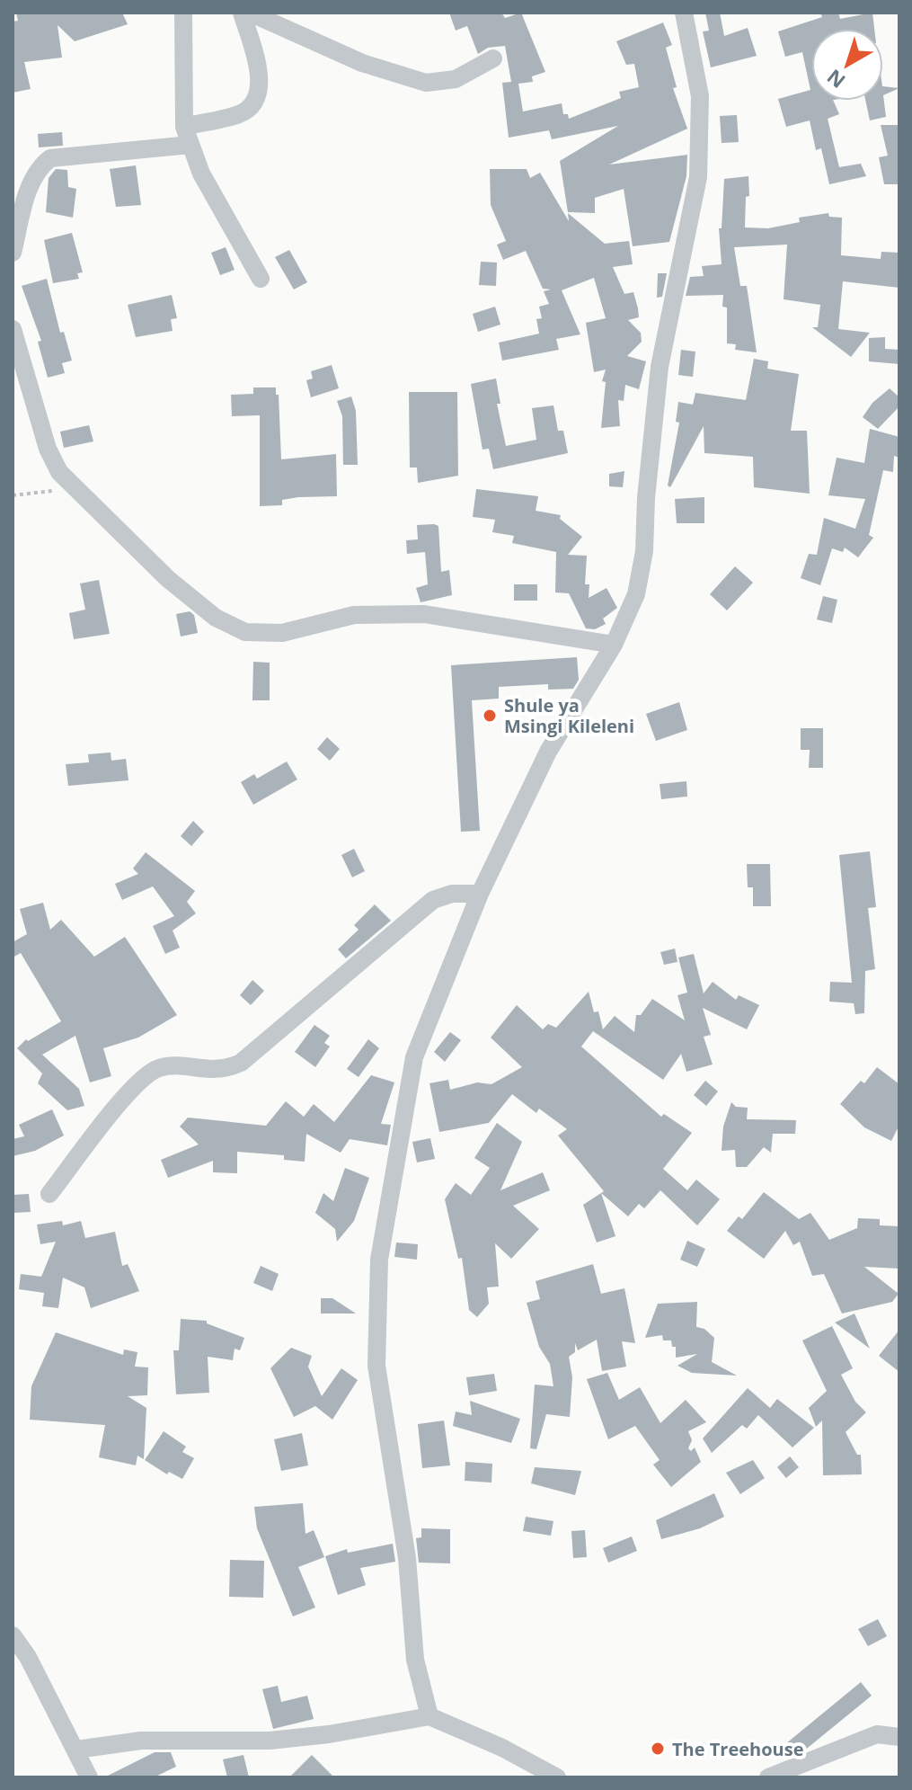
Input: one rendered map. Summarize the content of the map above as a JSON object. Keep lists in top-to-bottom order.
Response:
{
  "places": ["Shule ya Msingi Kileleni", "The Treehouse"],
  "north": "bottom left"
}
